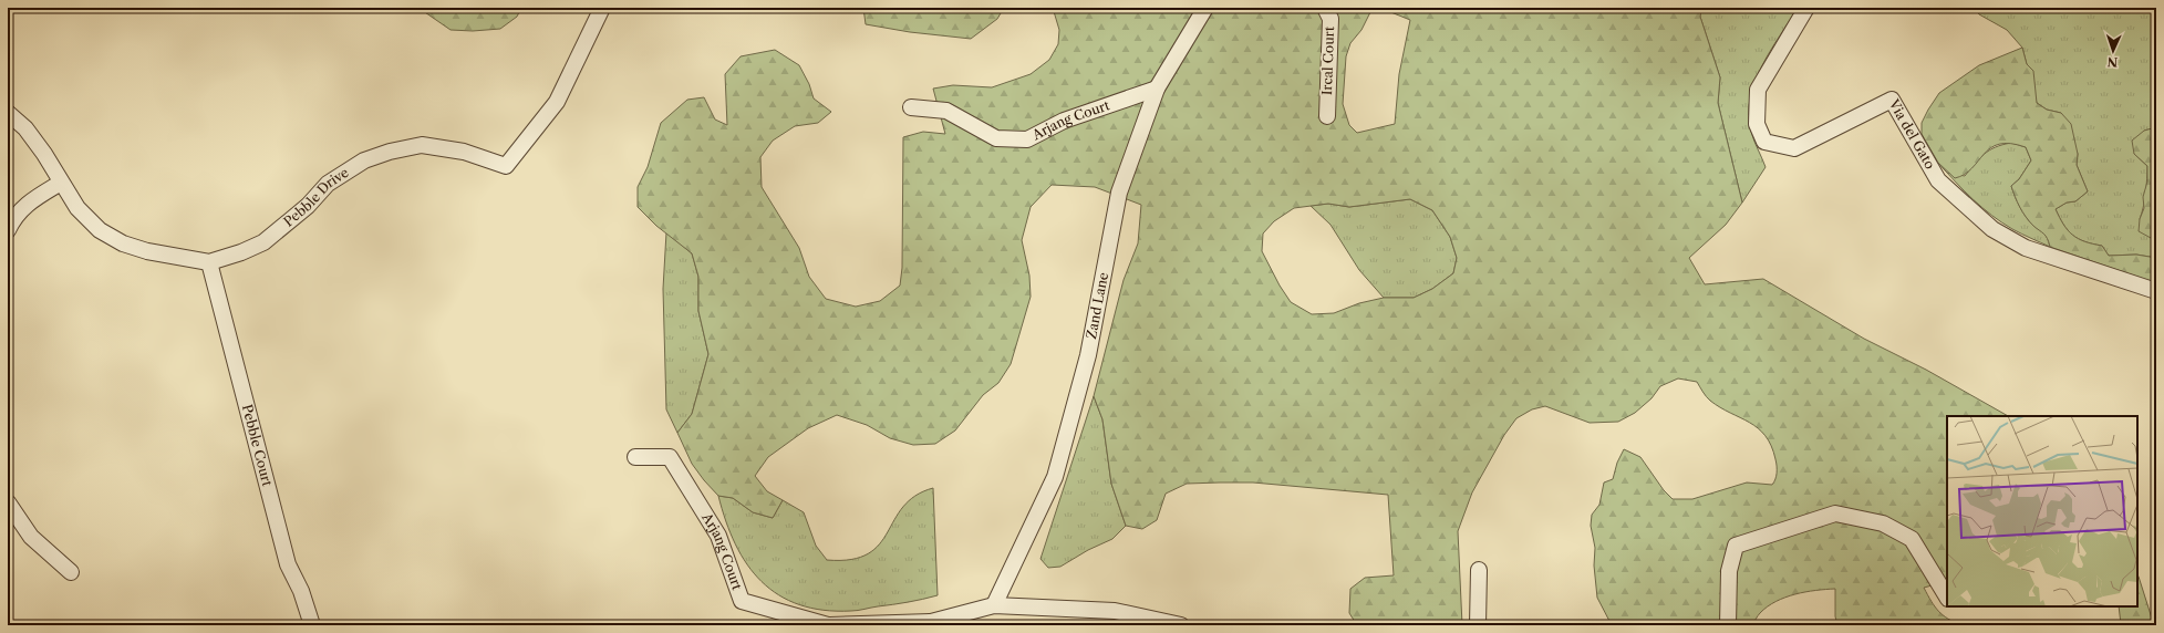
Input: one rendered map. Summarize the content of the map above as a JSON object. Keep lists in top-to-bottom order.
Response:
{
  "streets": {
    "street": [
      "Ircal Court",
      "Arjang Court",
      "Via del Gato",
      "Pebble Drive",
      "Zand Lane",
      "Pebble Court"
    ]
  },
  "crossings": [
    ["Arjang Court", "Zand Lane"],
    ["Pebble Drive", "Pebble Court"]
  ],
  "north": "bottom"
}
